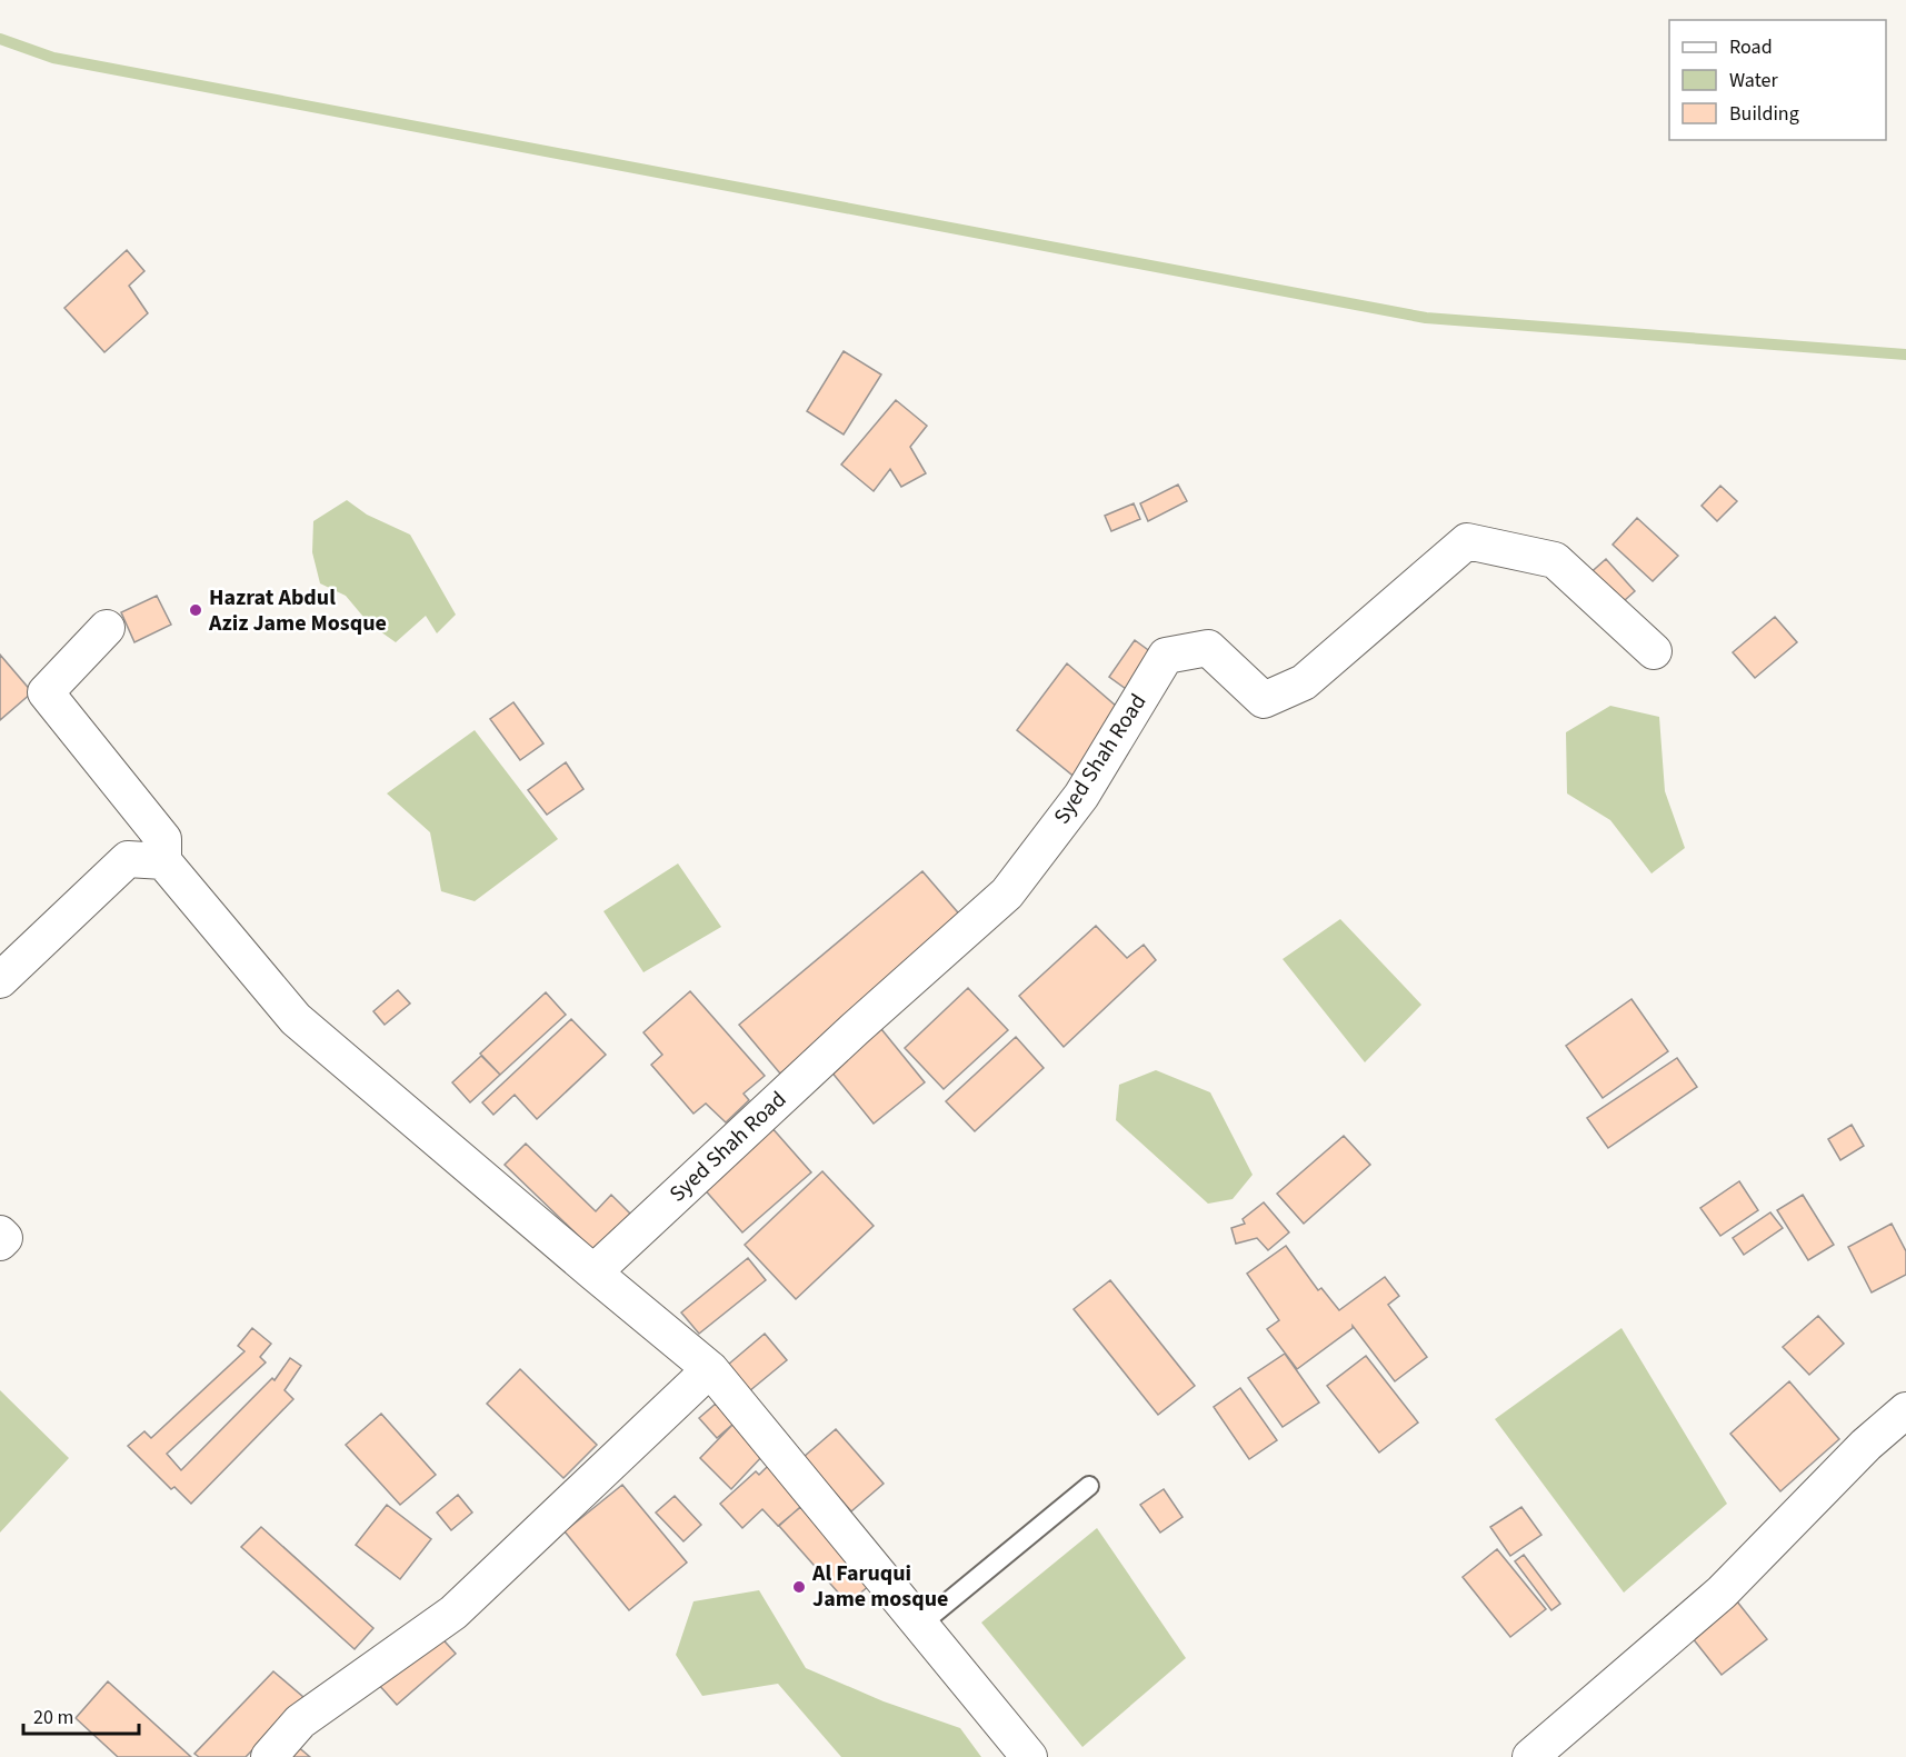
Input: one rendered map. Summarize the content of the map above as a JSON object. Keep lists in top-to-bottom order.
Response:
{
  "streets": {
    "street": ["Syed Shah Road"]
  },
  "places": ["Hazrat Abdul Aziz Jame Mosque", "Al Faruqui Jame mosque"],
  "legend": ["Road", "Water", "Building"],
  "scale_bar": "20 m"
}
